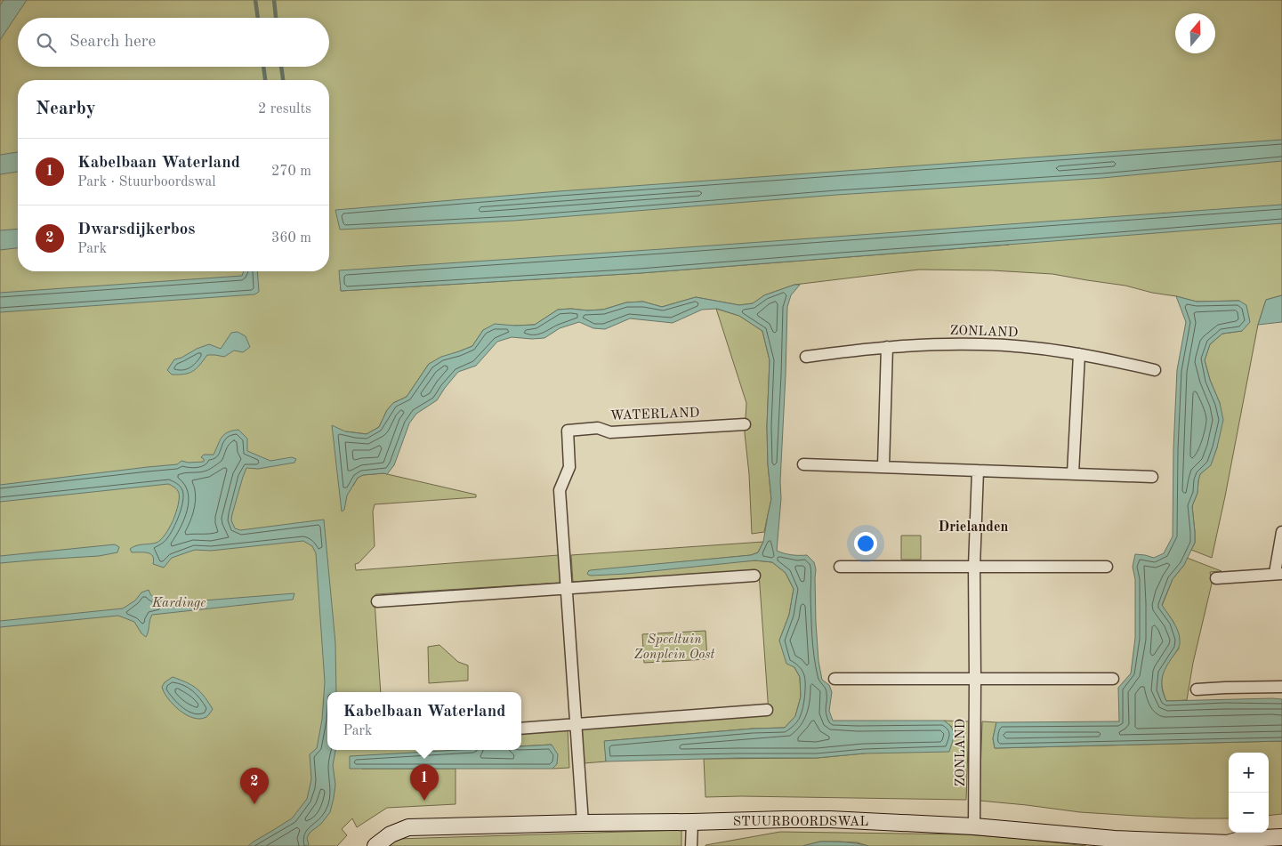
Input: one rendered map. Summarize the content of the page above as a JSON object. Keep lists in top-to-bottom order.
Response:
{
  "streets": {
    "street": ["ZONLAND", "WATERLAND", "STUURBOORDSWAL"]
  },
  "crossings": [
    ["ZONLAND", "STUURBOORDSWAL"],
    ["WATERLAND", "STUURBOORDSWAL"]
  ],
  "districts": ["Drielanden"],
  "parks": ["Kardinge", "Speeltuin Zonplein Oost"],
  "north": "top",
  "page": {
    "search": "Search here",
    "heading": ["Nearby", "2 results"],
    "list": [
      {
        "mark": "1",
        "name": "Kabelbaan Waterland",
        "note": "Park · Stuurboordswal",
        "value": "270 m"
      },
      {
        "mark": "2",
        "name": "Dwarsdijkerbos",
        "note": "Park",
        "value": "360 m"
      }
    ],
    "popup": ["Kabelbaan Waterland", "Park"],
    "map_buttons": ["+", "−"],
    "pins": ["1", "2"]
  }
}
